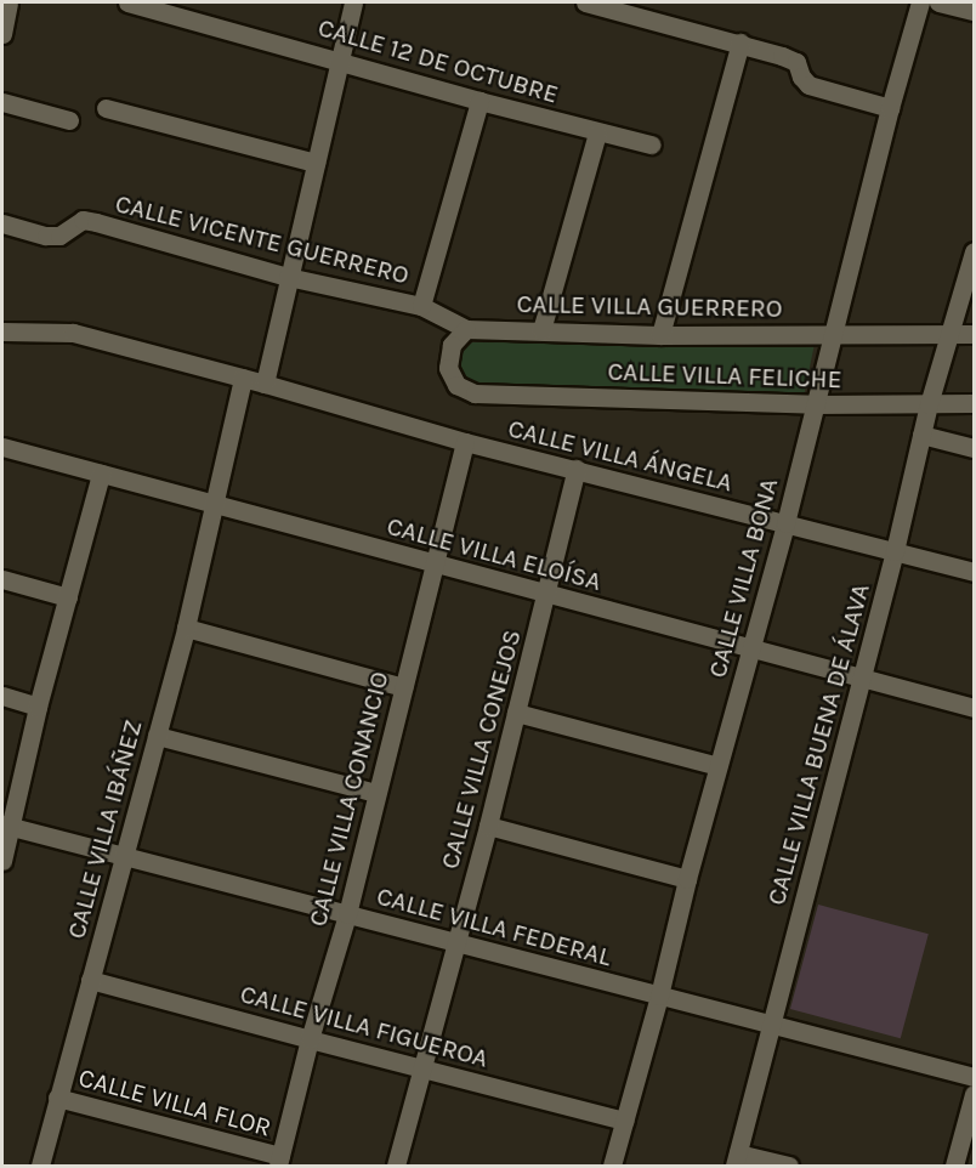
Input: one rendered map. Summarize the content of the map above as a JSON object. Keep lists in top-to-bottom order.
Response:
{
  "streets": {
    "street": [
      "CALLE 12 DE OCTUBRE",
      "CALLE VICENTE GUERRERO",
      "CALLE VILLA GUERRERO",
      "CALLE VILLA FELICHE",
      "CALLE VILLA ÁNGELA",
      "CALLE VILLA ELOÍSA",
      "CALLE VILLA BONA",
      "CALLE VILLA BUENA DE ÁLAVA",
      "CALLE VILLA CONEJOS",
      "CALLE VILLA CONANCIO",
      "CALLE VILLA IBÁÑEZ",
      "CALLE VILLA FEDERAL",
      "CALLE VILLA FIGUEROA",
      "CALLE VILLA FLOR"
    ]
  },
  "crossings": [
    ["CALLE VICENTE GUERRERO", "CALLE VILLA GUERRERO"],
    ["CALLE VICENTE GUERRERO", "CALLE VILLA FELICHE"],
    ["CALLE VILLA GUERRERO", "CALLE VILLA FELICHE"],
    ["CALLE VILLA GUERRERO", "CALLE VILLA BONA"],
    ["CALLE VILLA FELICHE", "CALLE VILLA BONA"],
    ["CALLE VILLA FELICHE", "CALLE VILLA BUENA DE ÁLAVA"],
    ["CALLE VILLA ÁNGELA", "CALLE VILLA BONA"],
    ["CALLE VILLA ÁNGELA", "CALLE VILLA BUENA DE ÁLAVA"],
    ["CALLE VILLA ÁNGELA", "CALLE VILLA CONEJOS"],
    ["CALLE VILLA ÁNGELA", "CALLE VILLA CONANCIO"],
    ["CALLE VILLA ELOÍSA", "CALLE VILLA BONA"],
    ["CALLE VILLA ELOÍSA", "CALLE VILLA BUENA DE ÁLAVA"],
    ["CALLE VILLA ELOÍSA", "CALLE VILLA CONEJOS"],
    ["CALLE VILLA ELOÍSA", "CALLE VILLA CONANCIO"],
    ["CALLE VILLA ELOÍSA", "CALLE VILLA IBÁÑEZ"],
    ["CALLE VILLA BONA", "CALLE VILLA FEDERAL"],
    ["CALLE VILLA BONA", "CALLE VILLA FIGUEROA"],
    ["CALLE VILLA BUENA DE ÁLAVA", "CALLE VILLA FEDERAL"],
    ["CALLE VILLA CONEJOS", "CALLE VILLA FEDERAL"],
    ["CALLE VILLA CONEJOS", "CALLE VILLA FIGUEROA"],
    ["CALLE VILLA CONANCIO", "CALLE VILLA FEDERAL"],
    ["CALLE VILLA CONANCIO", "CALLE VILLA FIGUEROA"],
    ["CALLE VILLA CONANCIO", "CALLE VILLA FLOR"],
    ["CALLE VILLA IBÁÑEZ", "CALLE VILLA FEDERAL"],
    ["CALLE VILLA IBÁÑEZ", "CALLE VILLA FIGUEROA"],
    ["CALLE VILLA IBÁÑEZ", "CALLE VILLA FLOR"]
  ]
}
